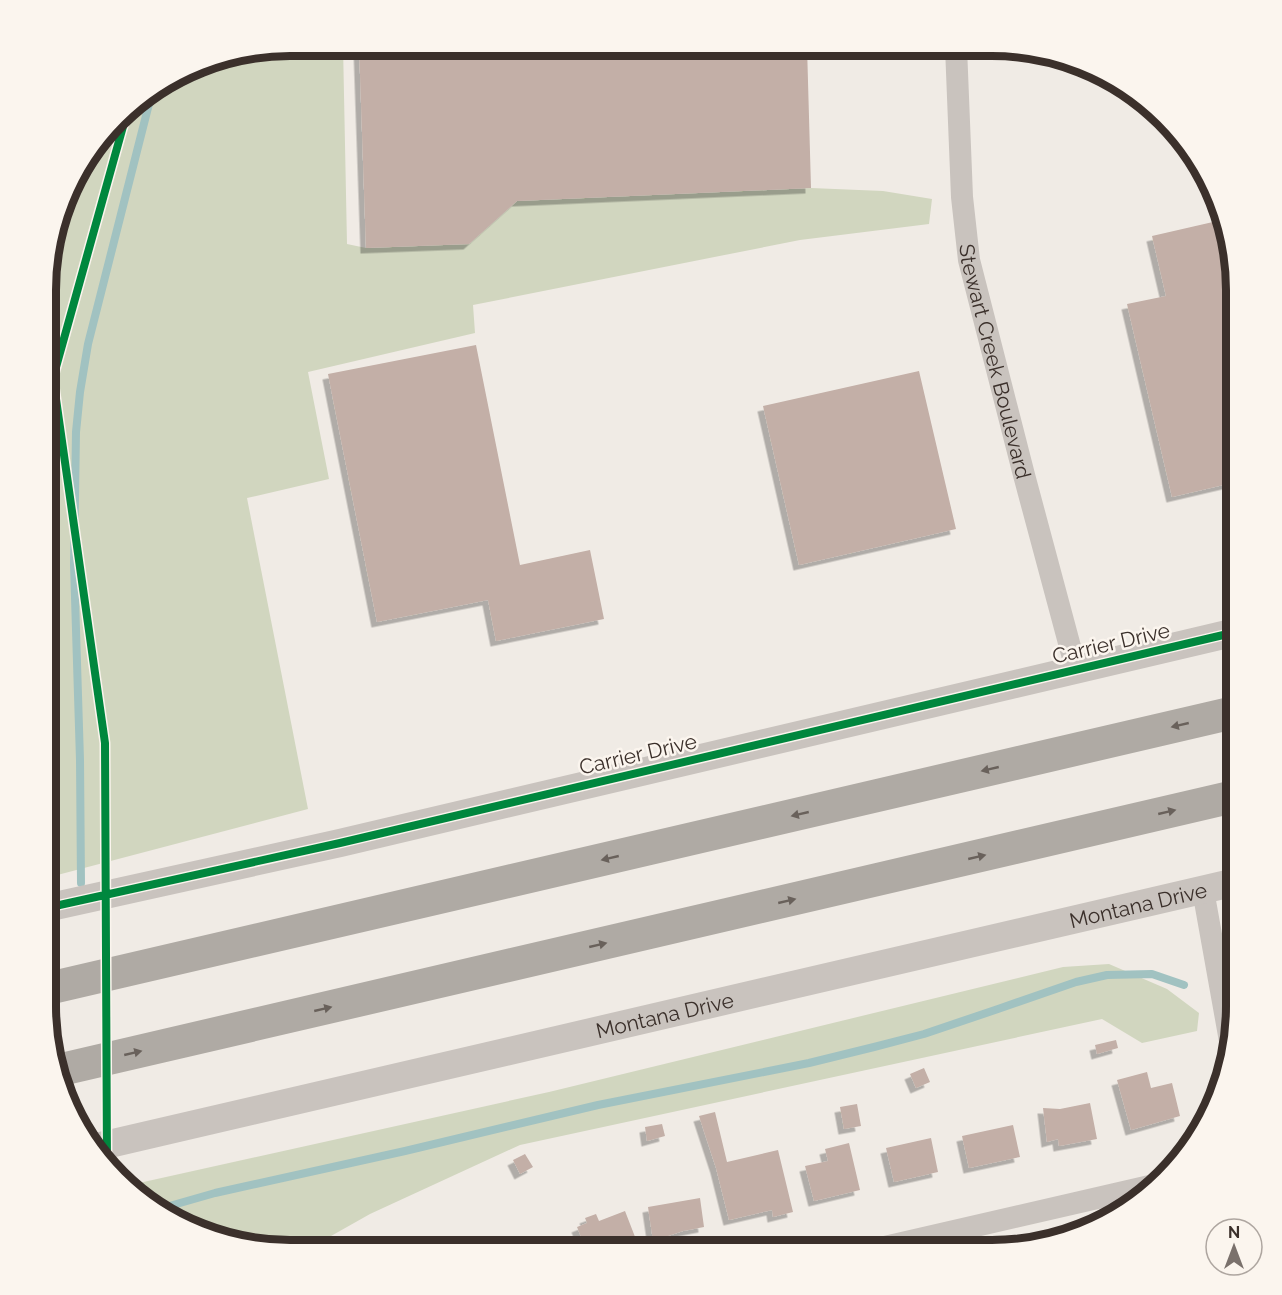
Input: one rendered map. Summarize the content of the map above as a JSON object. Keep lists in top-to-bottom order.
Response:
{
  "streets": {
    "street": ["Stewart Creek Boulevard", "Carrier Drive", "Montana Drive"]
  },
  "crossings": [
    ["Stewart Creek Boulevard", "Carrier Drive"]
  ],
  "north": "top"
}
